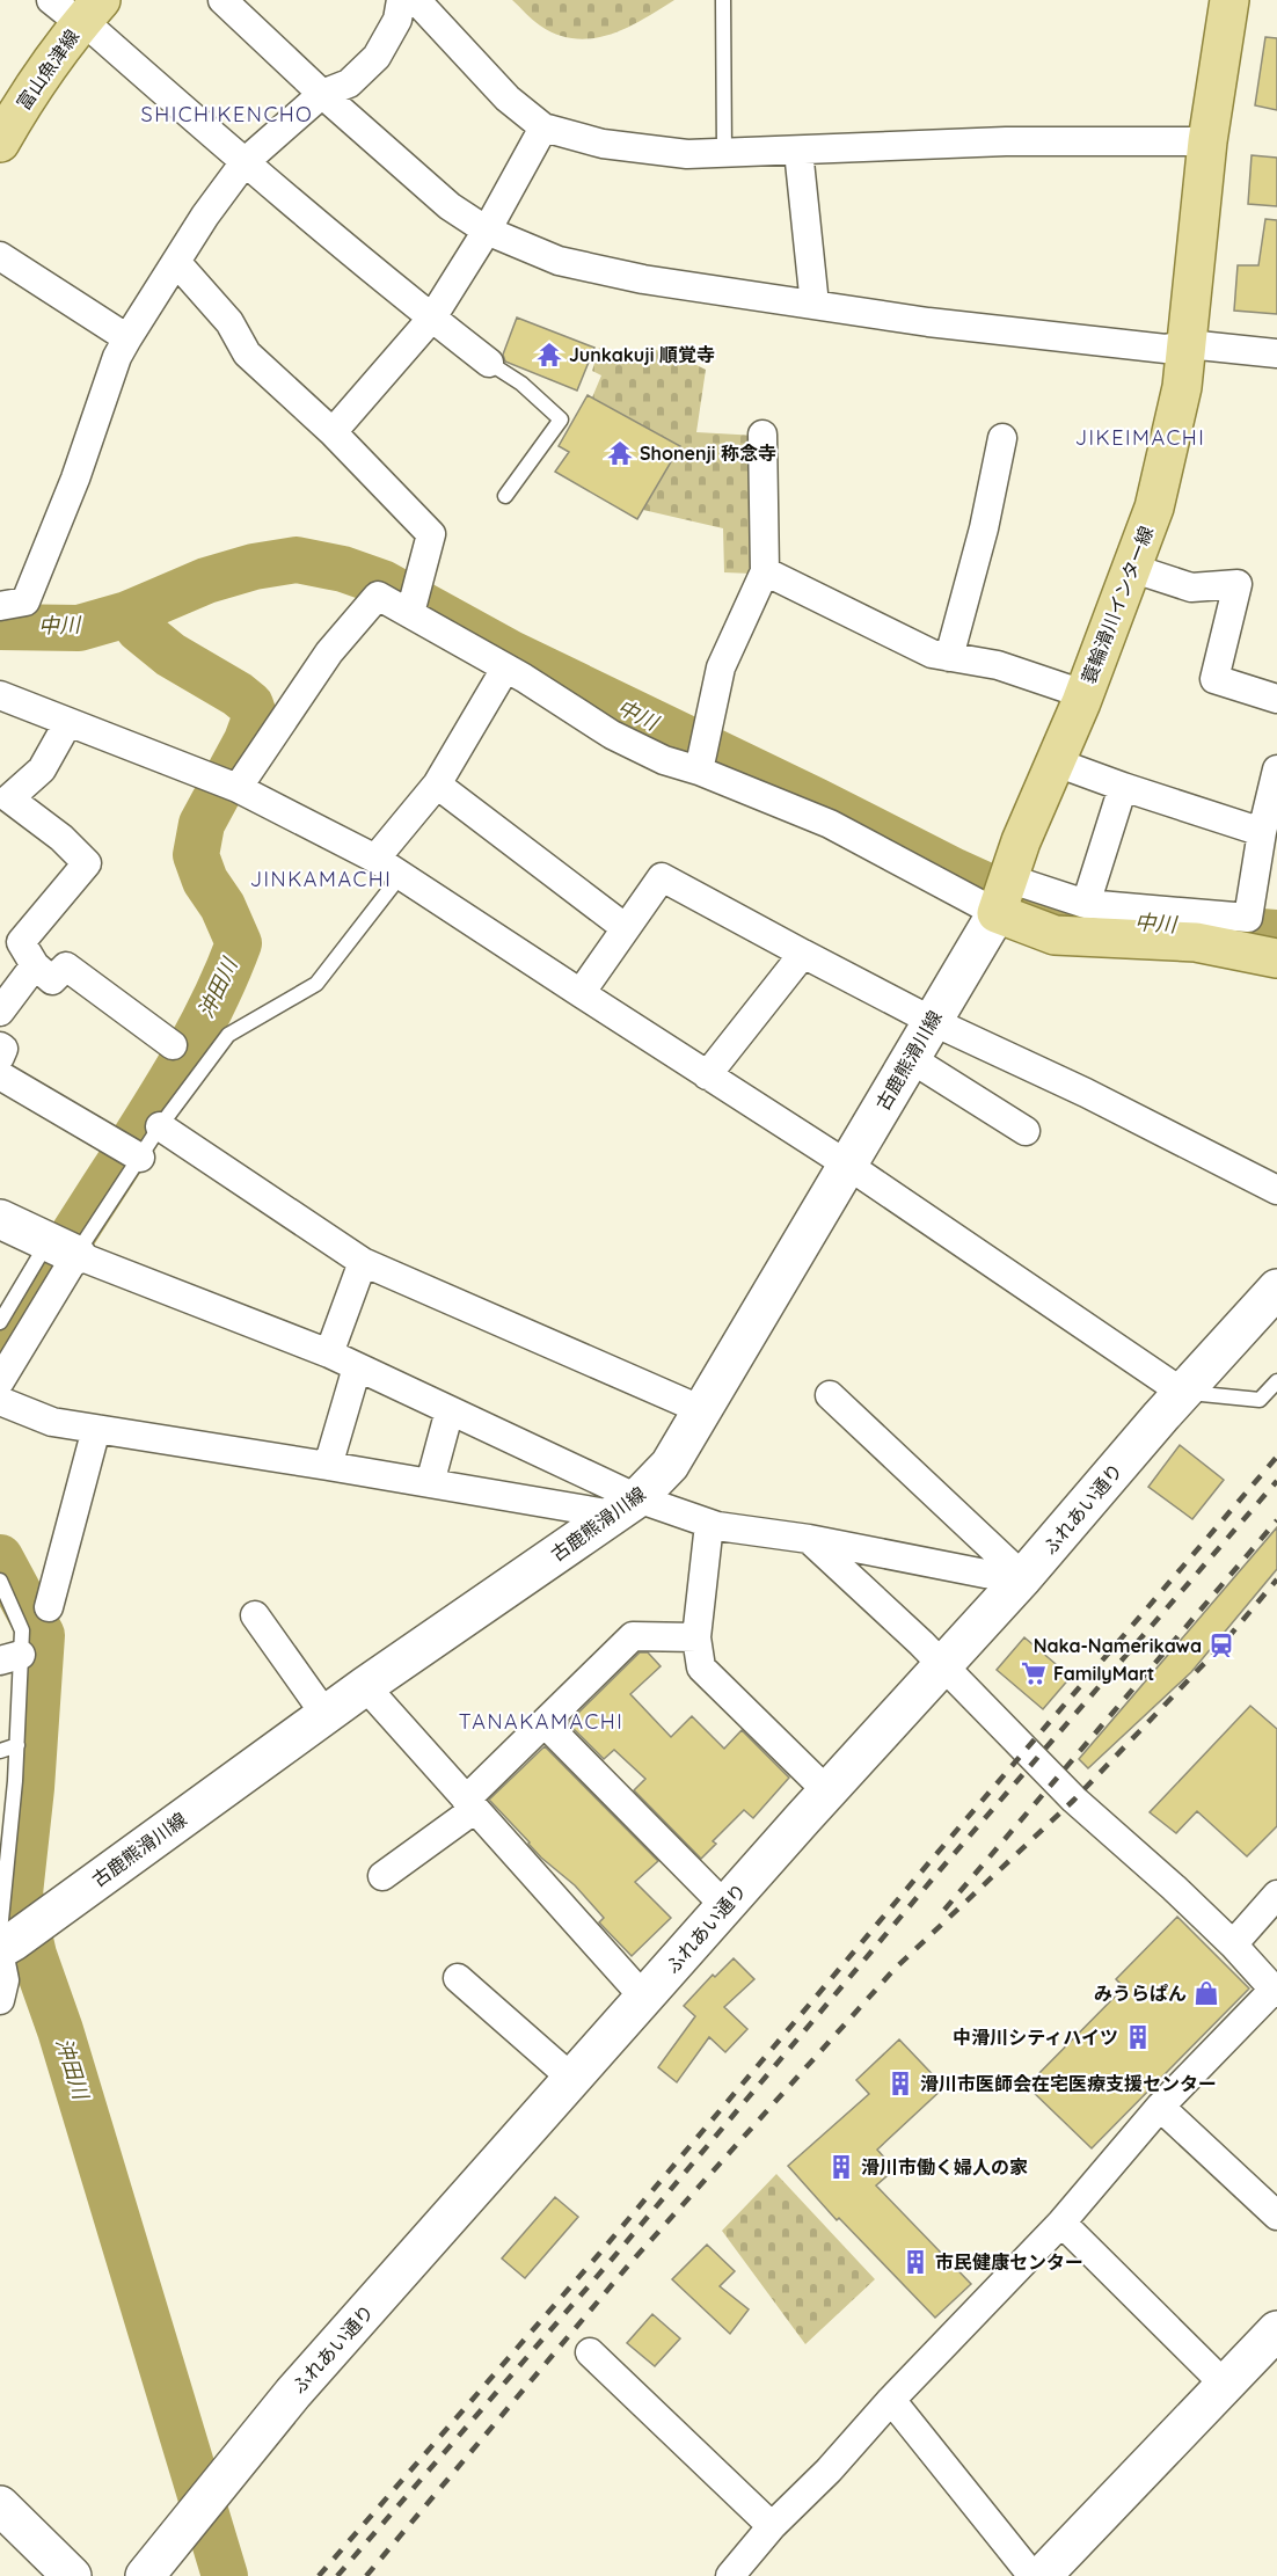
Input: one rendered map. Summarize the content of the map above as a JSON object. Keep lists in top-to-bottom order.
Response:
{
  "streets": {
    "main road": ["富山魚津線", "蓑輪滑川インター線"],
    "street": ["古鹿熊滑川線", "ふれあい通り"]
  },
  "crossings": [
    ["蓑輪滑川インター線", "古鹿熊滑川線"]
  ],
  "districts": [
    "SHICHIKENCHO",
    "JIKEIMACHI",
    "JINKAMACHI",
    "TANAKAMACHI"
  ],
  "water": ["中川", "沖田川"],
  "places": {
    "temple": ["Junkakuji 順覚寺", "Shonenji 称念寺"],
    "station": ["Naka-Namerikawa"],
    "supermarket": ["FamilyMart"],
    "shop": ["みうらぱん"],
    "building": [
      "中滑川シティハイツ",
      "滑川市医師会在宅医療支援センター",
      "滑川市働く婦人の家",
      "市民健康センター"
    ]
  }
}
